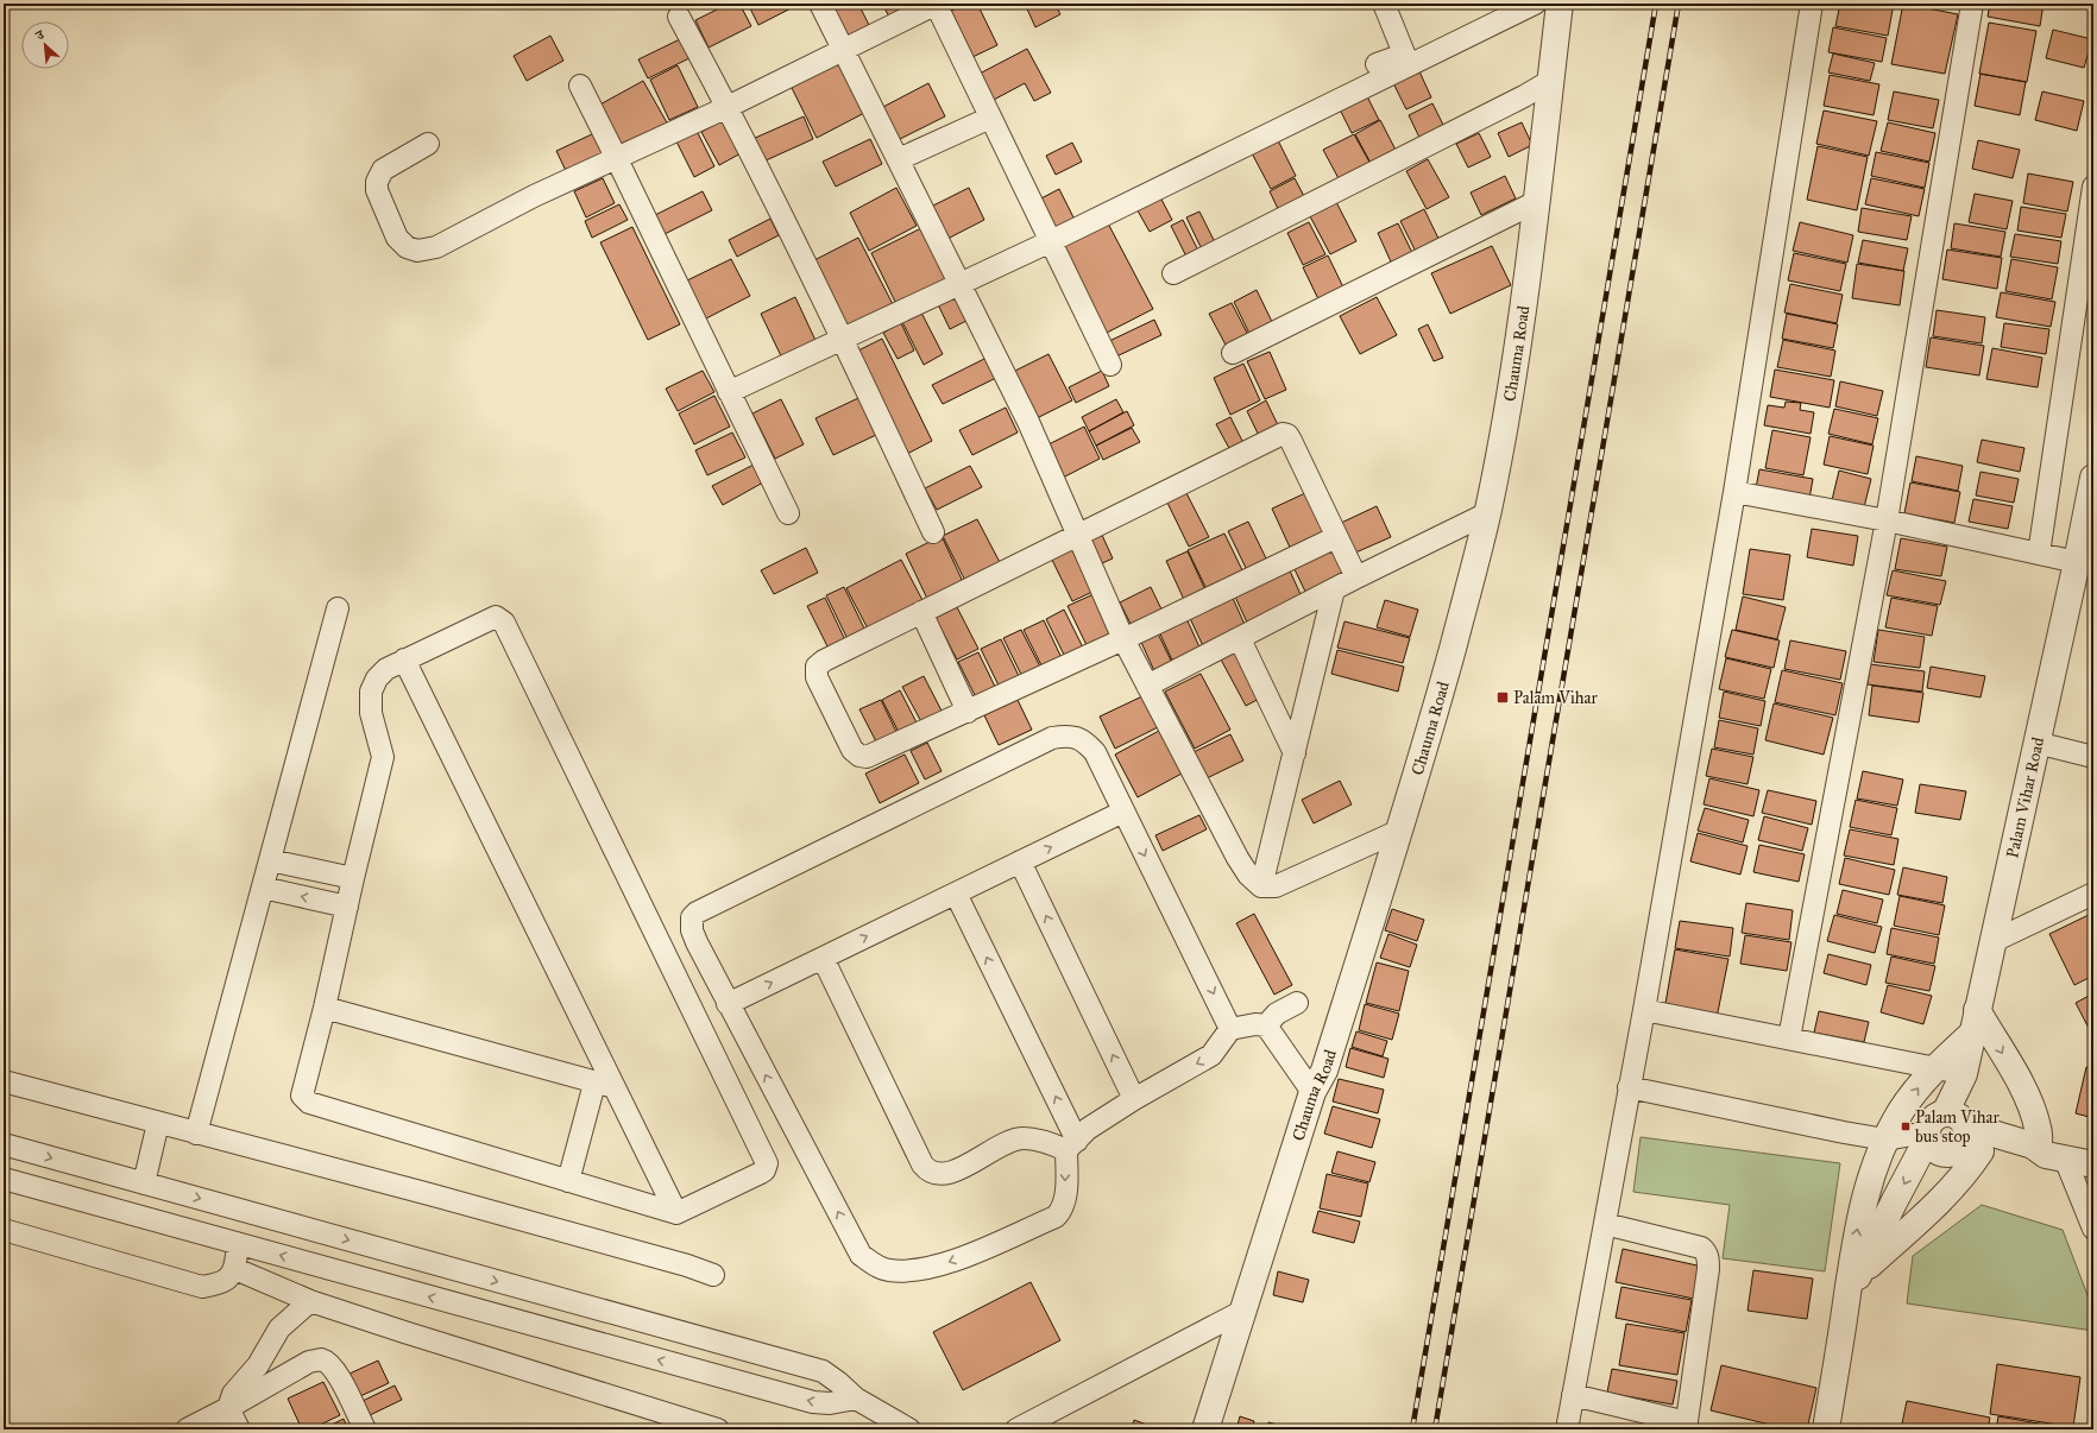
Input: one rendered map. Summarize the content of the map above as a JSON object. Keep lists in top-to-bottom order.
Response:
{
  "streets": {
    "street": ["Chauma Road", "Palam Vihar Road"]
  },
  "places": {
    "transit": ["Palam Vihar", "Palam Vihar bus stop"]
  },
  "north": "top left"
}
